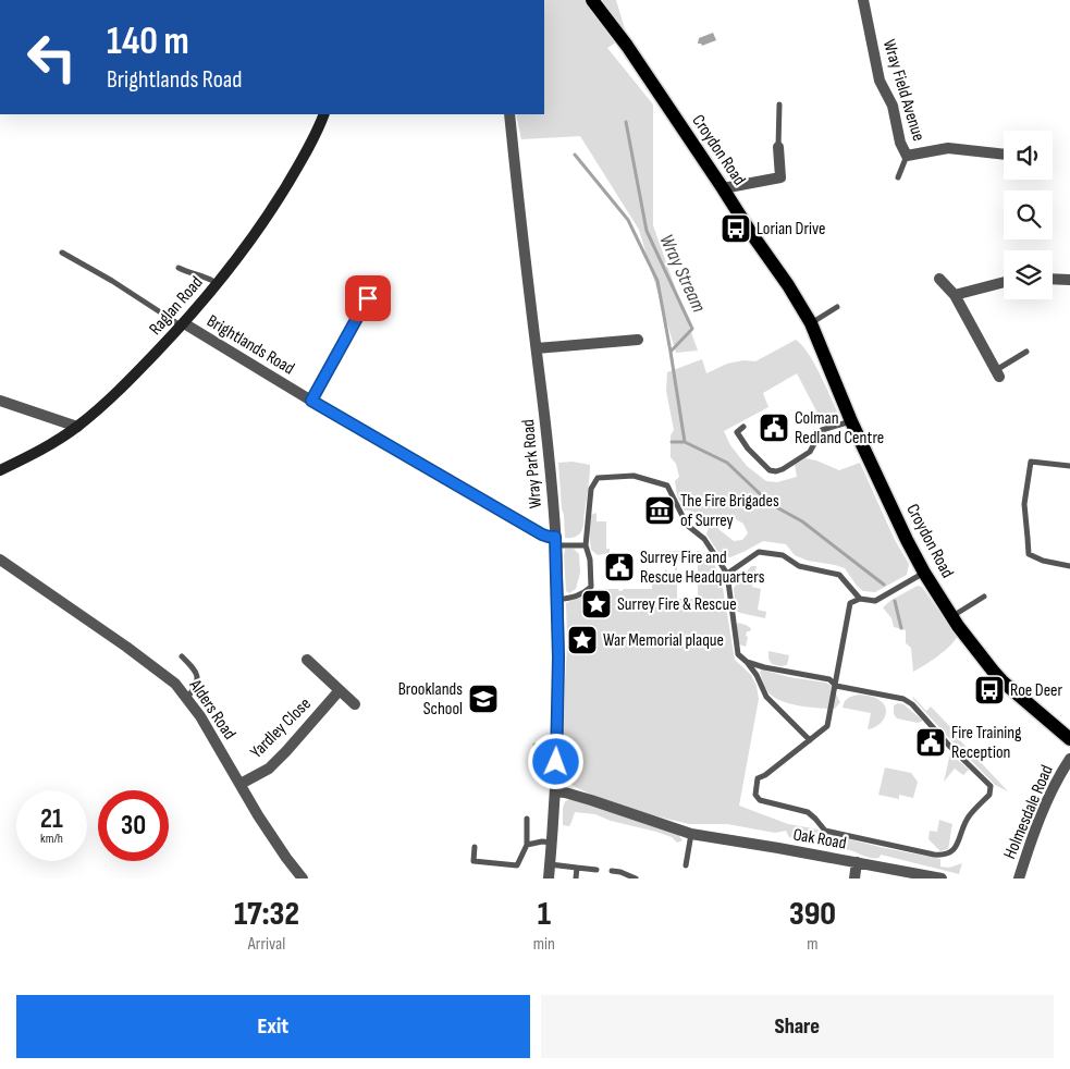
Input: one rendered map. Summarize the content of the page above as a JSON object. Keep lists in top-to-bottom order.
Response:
{
  "streets": {
    "main road": ["Croydon Road"],
    "street": [
      "Wray Field Avenue",
      "Raglan Road",
      "Brightlands Road",
      "Wray Park Road",
      "Alders Road",
      "Yardley Close",
      "Holmesdale Road",
      "Oak Road"
    ]
  },
  "crossings": [
    ["Raglan Road", "Brightlands Road"],
    ["Brightlands Road", "Wray Park Road"],
    ["Wray Park Road", "Oak Road"],
    ["Alders Road", "Yardley Close"]
  ],
  "water": ["Wray Stream"],
  "places": {
    "bus stop": ["Lorian Drive", "Roe Deer"],
    "public building": ["Colman Redland Centre", "Surrey Fire and Rescue Headquarters", "Fire Training Reception"],
    "museum": ["The Fire Brigades of Surrey"],
    "place": ["Surrey Fire & Rescue", "War Memorial plaque"],
    "school or university": ["Brooklands School"]
  },
  "page": {
    "turn": ["140 m", "Brightlands Road"],
    "speed": "21 km/h",
    "limit": "30",
    "eta": [
      "17:32",
      "Arrival",
      "1",
      "min",
      "390",
      "m"
    ],
    "buttons": ["Exit", "Share"]
  }
}
